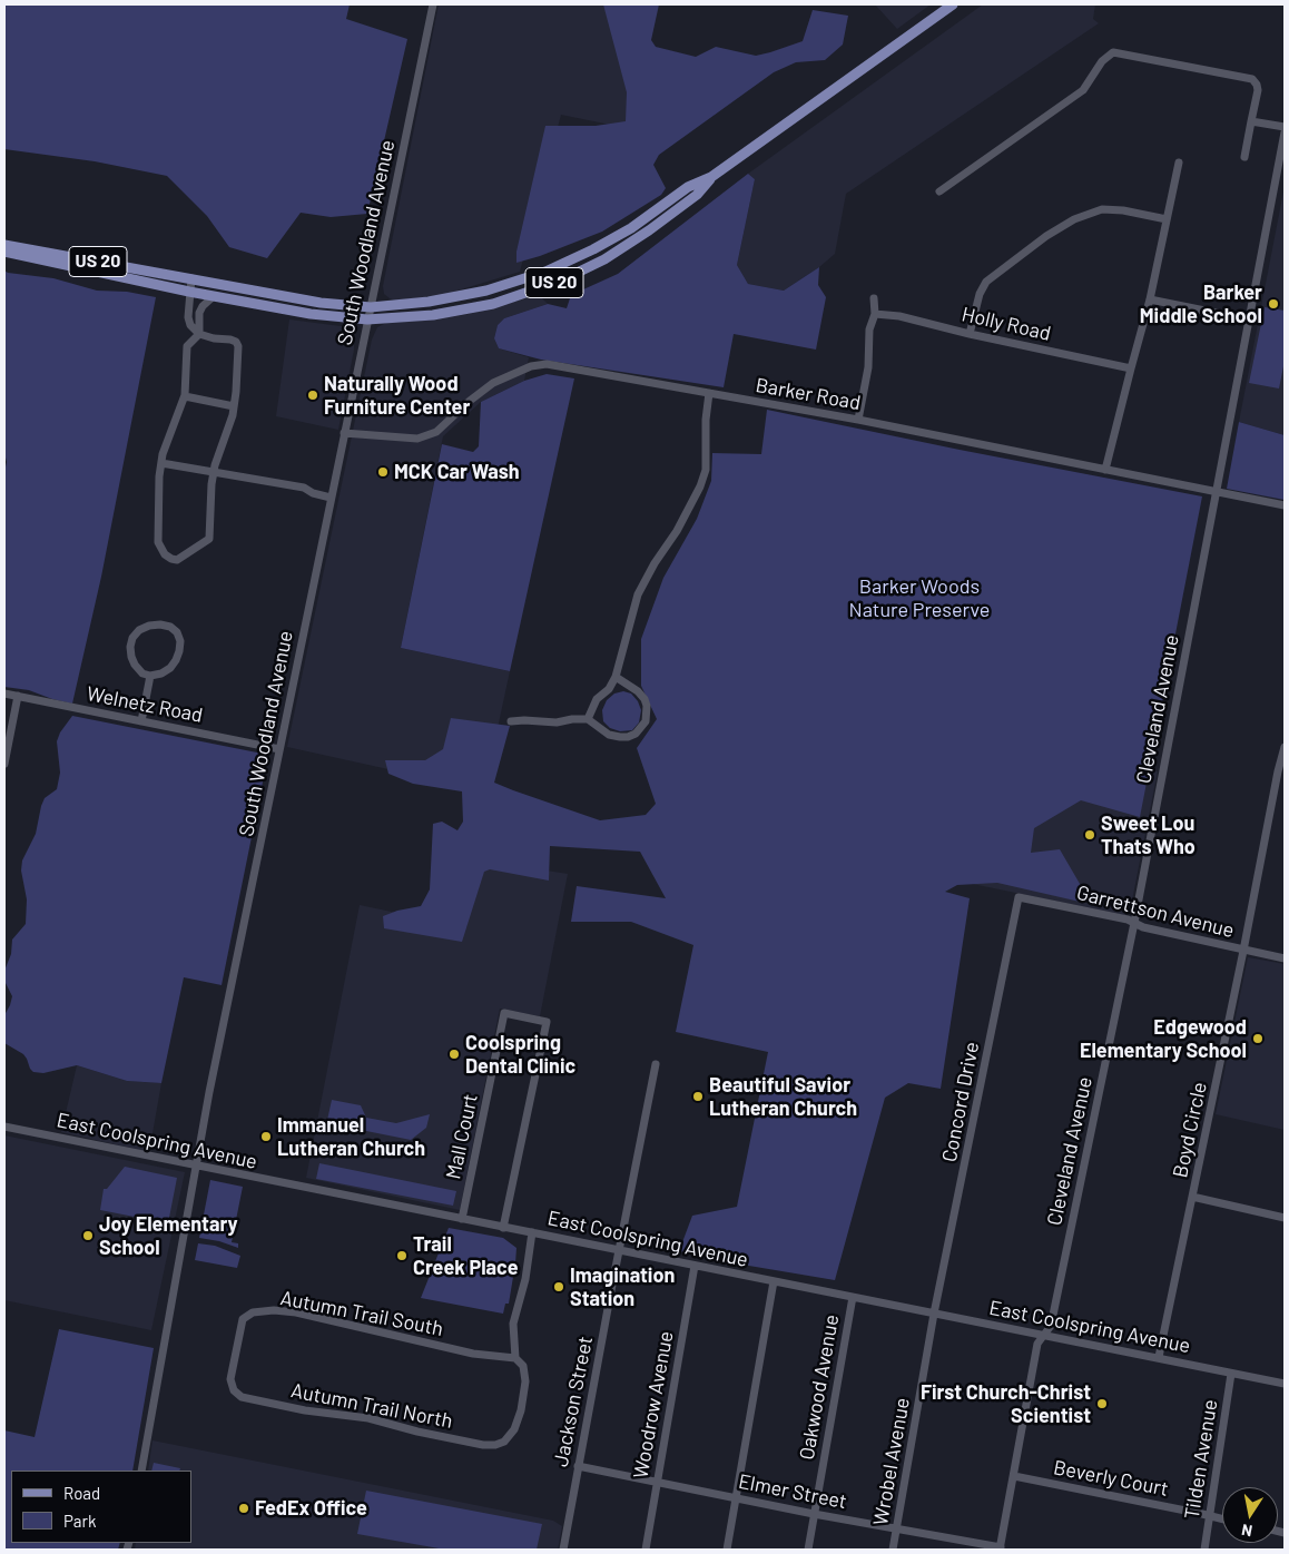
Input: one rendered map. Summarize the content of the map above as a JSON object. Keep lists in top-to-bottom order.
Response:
{
  "streets": {
    "main road": ["US 20"],
    "street": [
      "South Woodland Avenue",
      "Holly Road",
      "Barker Road",
      "Welnetz Road",
      "Cleveland Avenue",
      "Garrettson Avenue",
      "Concord Drive",
      "Boyd Circle",
      "Mall Court",
      "East Coolspring Avenue",
      "Autumn Trail South",
      "Oakwood Avenue",
      "Jackson Street",
      "Woodrow Avenue",
      "Autumn Trail North",
      "Tilden Avenue",
      "Wrobel Avenue",
      "Beverly Court",
      "Elmer Street"
    ]
  },
  "crossings": [
    ["South Woodland Avenue", "US 20"],
    ["South Woodland Avenue", "Barker Road"],
    ["South Woodland Avenue", "Welnetz Road"],
    ["South Woodland Avenue", "East Coolspring Avenue"],
    ["Barker Road", "Cleveland Avenue"],
    ["Cleveland Avenue", "Garrettson Avenue"],
    ["Cleveland Avenue", "East Coolspring Avenue"],
    ["Cleveland Avenue", "Beverly Court"],
    ["Cleveland Avenue", "Elmer Street"],
    ["Garrettson Avenue", "Concord Drive"],
    ["Garrettson Avenue", "Boyd Circle"],
    ["Concord Drive", "East Coolspring Avenue"],
    ["Concord Drive", "Wrobel Avenue"],
    ["Boyd Circle", "East Coolspring Avenue"],
    ["Mall Court", "East Coolspring Avenue"],
    ["East Coolspring Avenue", "Oakwood Avenue"],
    ["East Coolspring Avenue", "Jackson Street"],
    ["East Coolspring Avenue", "Woodrow Avenue"],
    ["East Coolspring Avenue", "Tilden Avenue"],
    ["East Coolspring Avenue", "Wrobel Avenue"],
    ["Autumn Trail South", "Autumn Trail North"],
    ["Oakwood Avenue", "Elmer Street"],
    ["Jackson Street", "Elmer Street"],
    ["Woodrow Avenue", "Elmer Street"],
    ["Tilden Avenue", "Beverly Court"],
    ["Wrobel Avenue", "Elmer Street"]
  ],
  "parks": ["Barker Woods Nature Preserve"],
  "places": [
    "Barker Middle School",
    "Naturally Wood Furniture Center",
    "MCK Car Wash",
    "Sweet Lou Thats Who",
    "Edgewood Elementary School",
    "Coolspring Dental Clinic",
    "Beautiful Savior Lutheran Church",
    "Immanuel Lutheran Church",
    "Joy Elementary School",
    "Trail Creek Place",
    "Imagination Station",
    "First Church-Christ Scientist",
    "FedEx Office"
  ],
  "legend": ["Road", "Park"],
  "north": "bottom"
}
